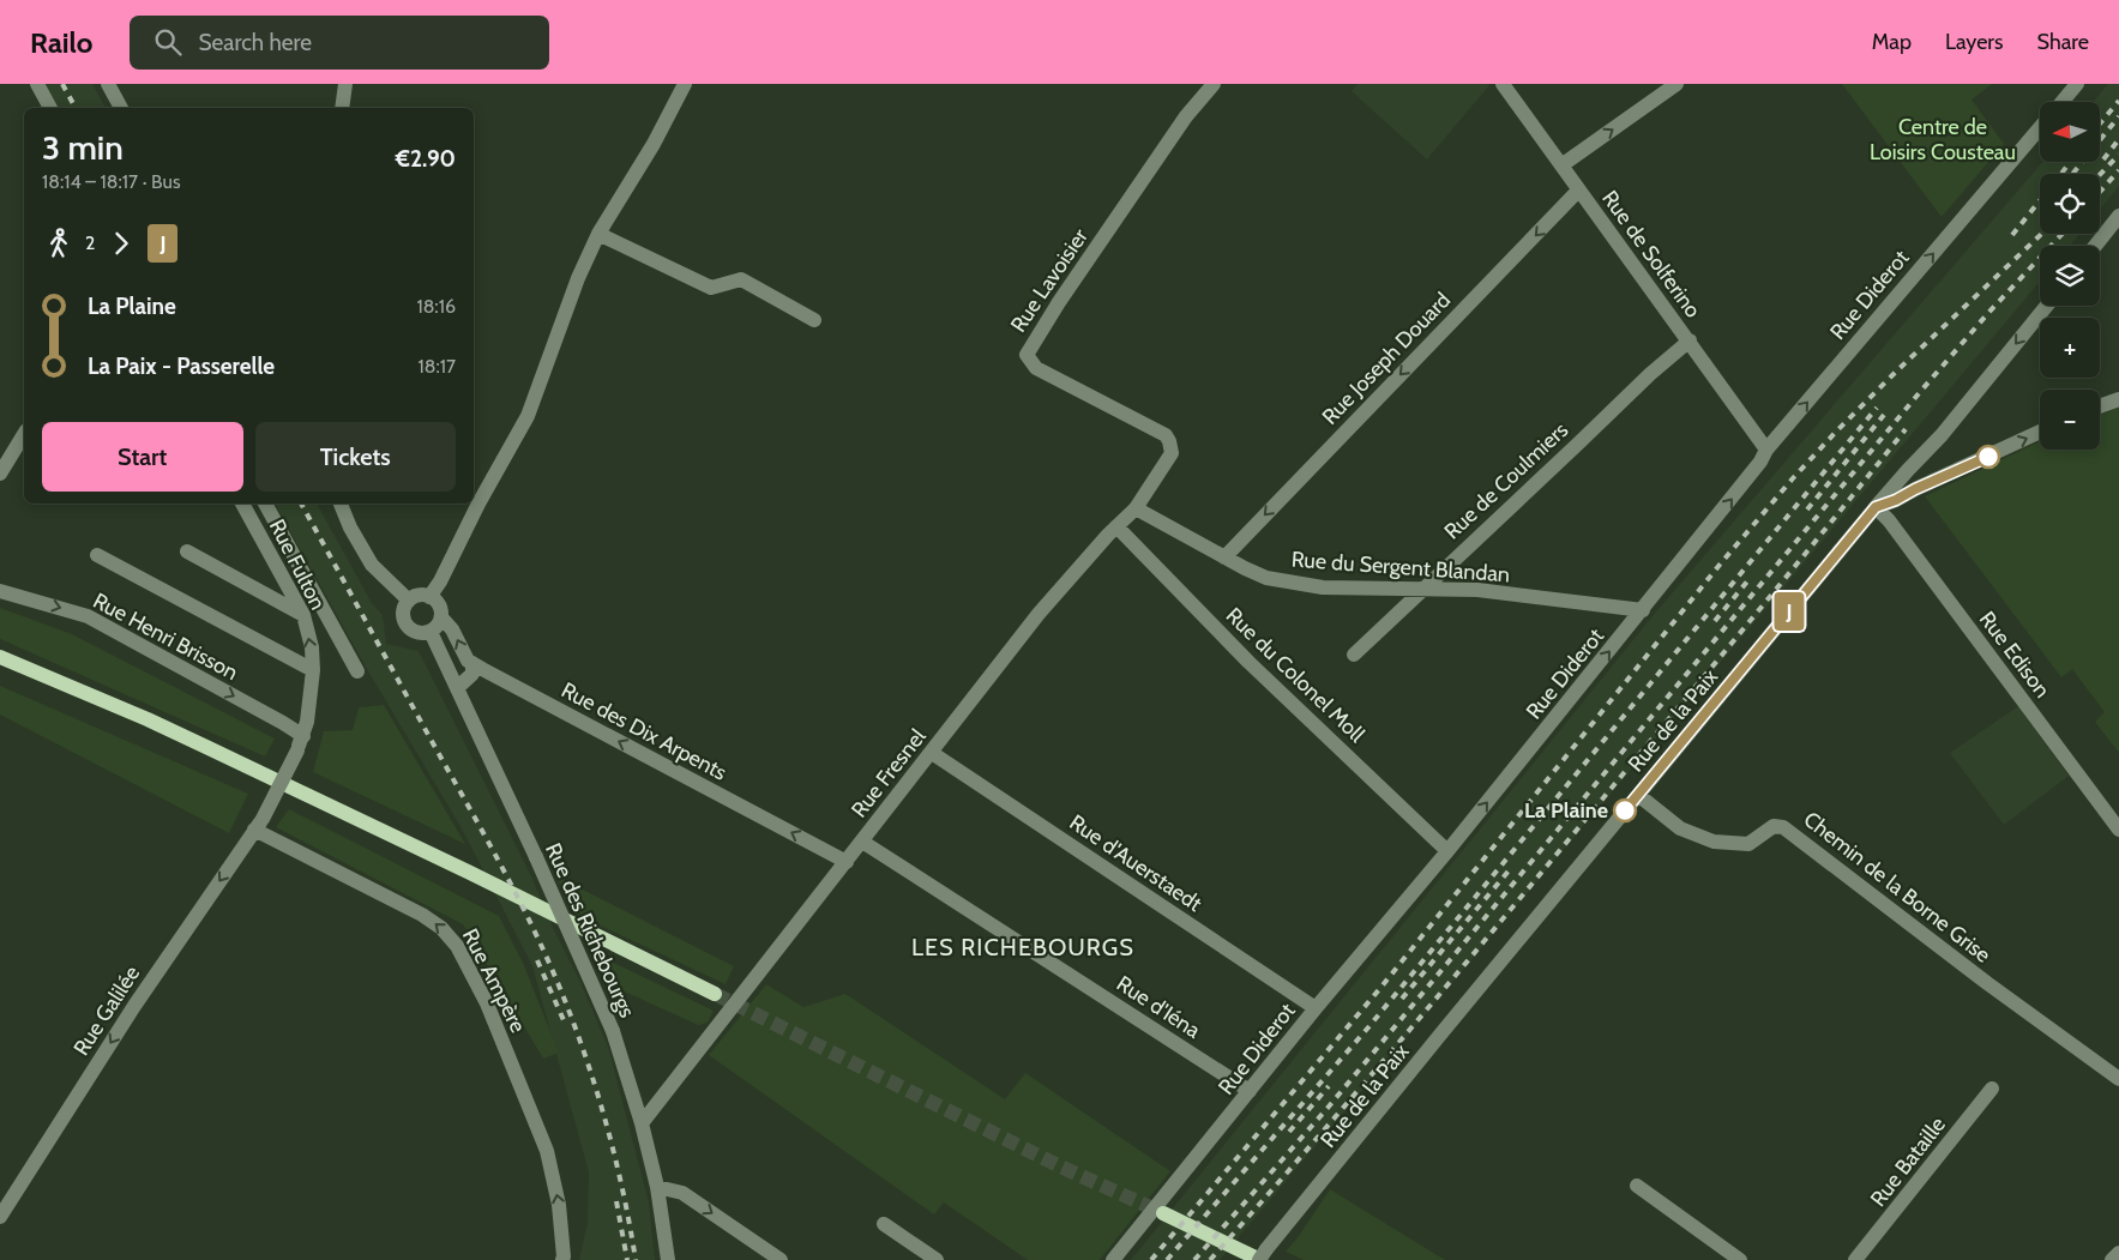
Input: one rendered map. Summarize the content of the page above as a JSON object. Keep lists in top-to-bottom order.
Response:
{
  "streets": {
    "street": [
      "Rue de Solferino",
      "Rue Lavoisier",
      "Rue Diderot",
      "Rue Joseph Douard",
      "Rue de Coulmiers",
      "Rue Fulton",
      "Rue du Sergent Blandan",
      "Rue Henri Brisson",
      "Rue Edison",
      "Rue du Colonel Moll",
      "Rue de la Paix",
      "Rue des Dix Arpents",
      "Rue Fresnel",
      "Rue d'Auerstaedt",
      "Chemin de la Borne Grise",
      "Rue des Richebourgs",
      "Rue Ampère",
      "Rue d'Iéna",
      "Rue Galilée",
      "Rue Bataille"
    ]
  },
  "crossings": [
    ["Rue de Solferino", "Rue Diderot"],
    ["Rue de Solferino", "Rue Joseph Douard"],
    ["Rue de Solferino", "Rue de Coulmiers"],
    ["Rue Lavoisier", "Rue Fresnel"],
    ["Rue Diderot", "Rue du Sergent Blandan"],
    ["Rue Diderot", "Rue du Colonel Moll"],
    ["Rue Diderot", "Rue d'Auerstaedt"],
    ["Rue Diderot", "Rue d'Iéna"],
    ["Rue Joseph Douard", "Rue du Sergent Blandan"],
    ["Rue de Coulmiers", "Rue du Sergent Blandan"],
    ["Rue Fulton", "Rue Henri Brisson"],
    ["Rue Fulton", "Rue Galilée"],
    ["Rue du Sergent Blandan", "Rue Fresnel"],
    ["Rue Henri Brisson", "Rue Galilée"],
    ["Rue Edison", "Rue de la Paix"],
    ["Rue du Colonel Moll", "Rue Fresnel"],
    ["Rue de la Paix", "Chemin de la Borne Grise"],
    ["Rue des Dix Arpents", "Rue Fresnel"],
    ["Rue des Dix Arpents", "Rue des Richebourgs"],
    ["Rue Fresnel", "Rue d'Auerstaedt"],
    ["Rue Fresnel", "Rue des Richebourgs"],
    ["Rue Fresnel", "Rue d'Iéna"],
    ["Rue Ampère", "Rue Galilée"]
  ],
  "one_way": [
    "Rue Diderot",
    "Rue Joseph Douard",
    "Rue des Dix Arpents",
    "Rue Ampère",
    "Rue Galilée"
  ],
  "districts": ["LES RICHEBOURGS"],
  "parks": ["Centre de Loisirs Cousteau"],
  "places": ["La Plaine"],
  "lines": ["bus line J"],
  "north": "left",
  "page": {
    "header": "Railo",
    "search": "Search here",
    "nav": ["Map", "Layers", "Share"],
    "on_map": "J",
    "map_buttons": ["+", "−"],
    "heading": ["3 min", "18:14 – 18:17 · Bus", "€2.90"],
    "legs": ["2", "J"],
    "list": [
      {
        "name": "La Plaine",
        "value": "18:16"
      },
      {
        "name": "La Paix - Passerelle",
        "value": "18:17"
      }
    ],
    "buttons": ["Start", "Tickets"]
  }
}
